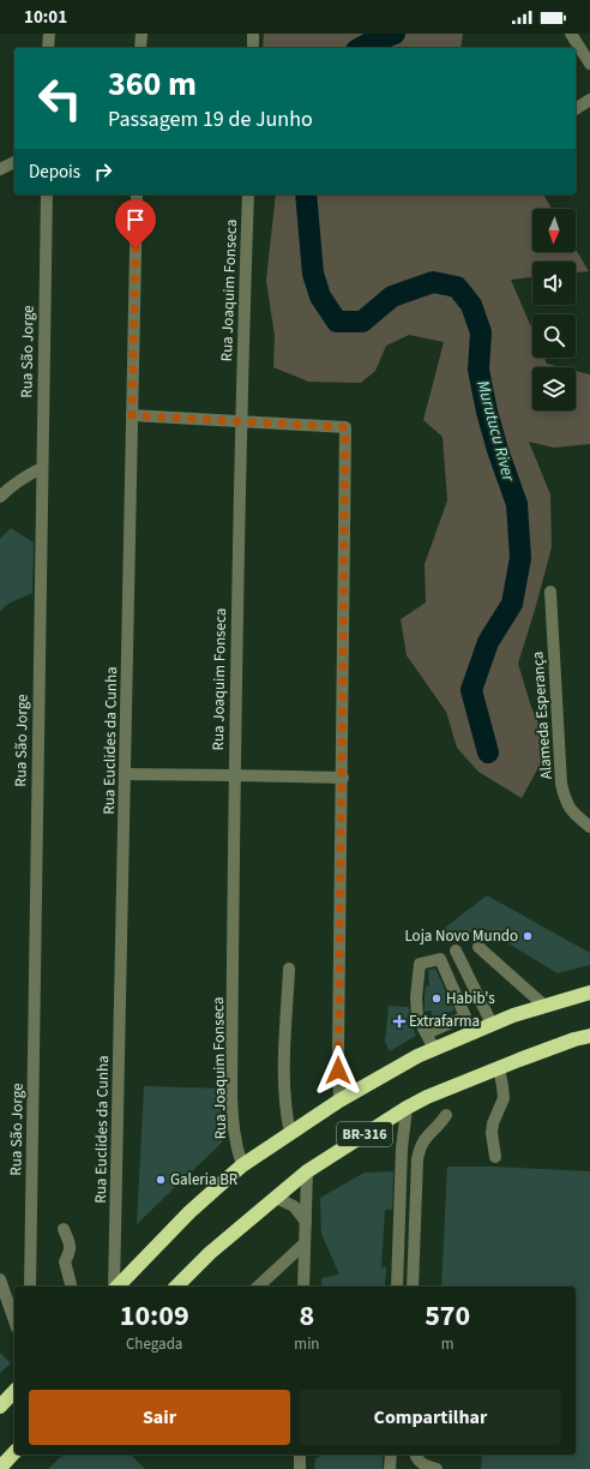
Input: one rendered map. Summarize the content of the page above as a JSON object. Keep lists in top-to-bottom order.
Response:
{
  "streets": {
    "highway": ["BR-316"],
    "street": [
      "Rua Joaquim Fonseca",
      "Rua São Jorge",
      "Alameda Esperança",
      "Rua Euclides da Cunha"
    ]
  },
  "crossings": [
    ["Rua Joaquim Fonseca", "BR-316"]
  ],
  "water": ["Murutucu River"],
  "places": {
    "other": ["Loja Novo Mundo", "Habib's", "Galeria BR"],
    "health": ["Extrafarma"]
  },
  "north": "bottom",
  "page": {
    "status": "10:01",
    "turn": ["360 m", "Passagem 19 de Junho"],
    "then": "Depois",
    "eta": [
      "10:09",
      "Chegada",
      "8",
      "min",
      "570",
      "m"
    ],
    "buttons": ["Sair", "Compartilhar"]
  }
}
